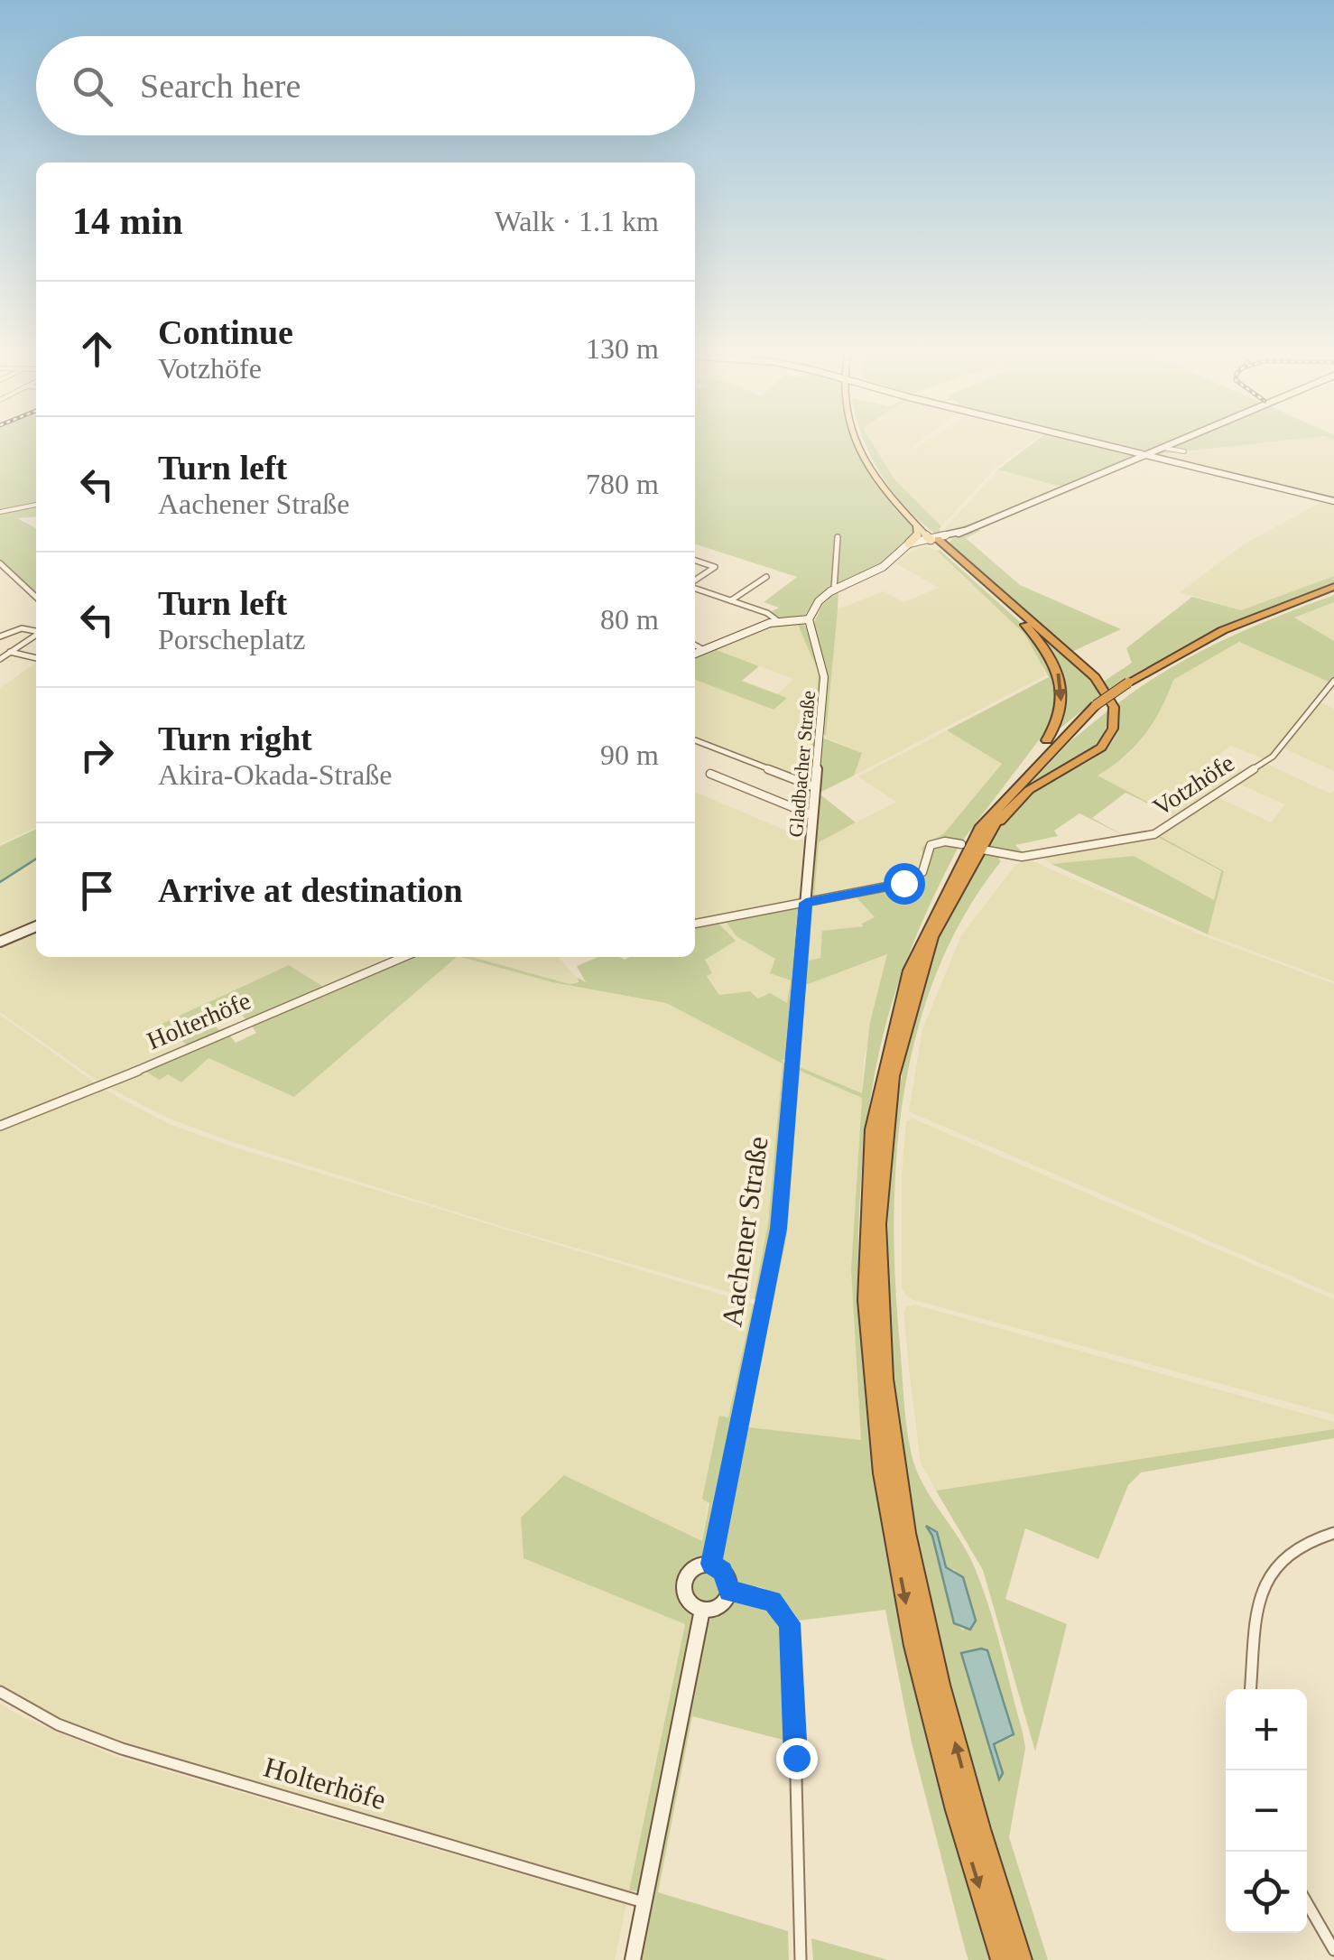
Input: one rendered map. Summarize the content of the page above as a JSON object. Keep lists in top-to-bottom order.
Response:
{
  "streets": {
    "main road": ["Gladbacher Straße", "Aachener Straße"],
    "street": ["Votzhöfe", "Holterhöfe"]
  },
  "crossings": [
    ["Gladbacher Straße", "Aachener Straße"]
  ],
  "page": {
    "search": "Search here",
    "heading": ["14 min", "Walk · 1.1 km"],
    "list": [
      ["Continue", "Votzhöfe", "130 m"],
      ["Turn left", "Aachener Straße", "780 m"],
      ["Turn left", "Porscheplatz", "80 m"],
      ["Turn right", "Akira-Okada-Straße", "90 m"],
      "Arrive at destination"
    ],
    "map_buttons": ["+", "−"]
  }
}
